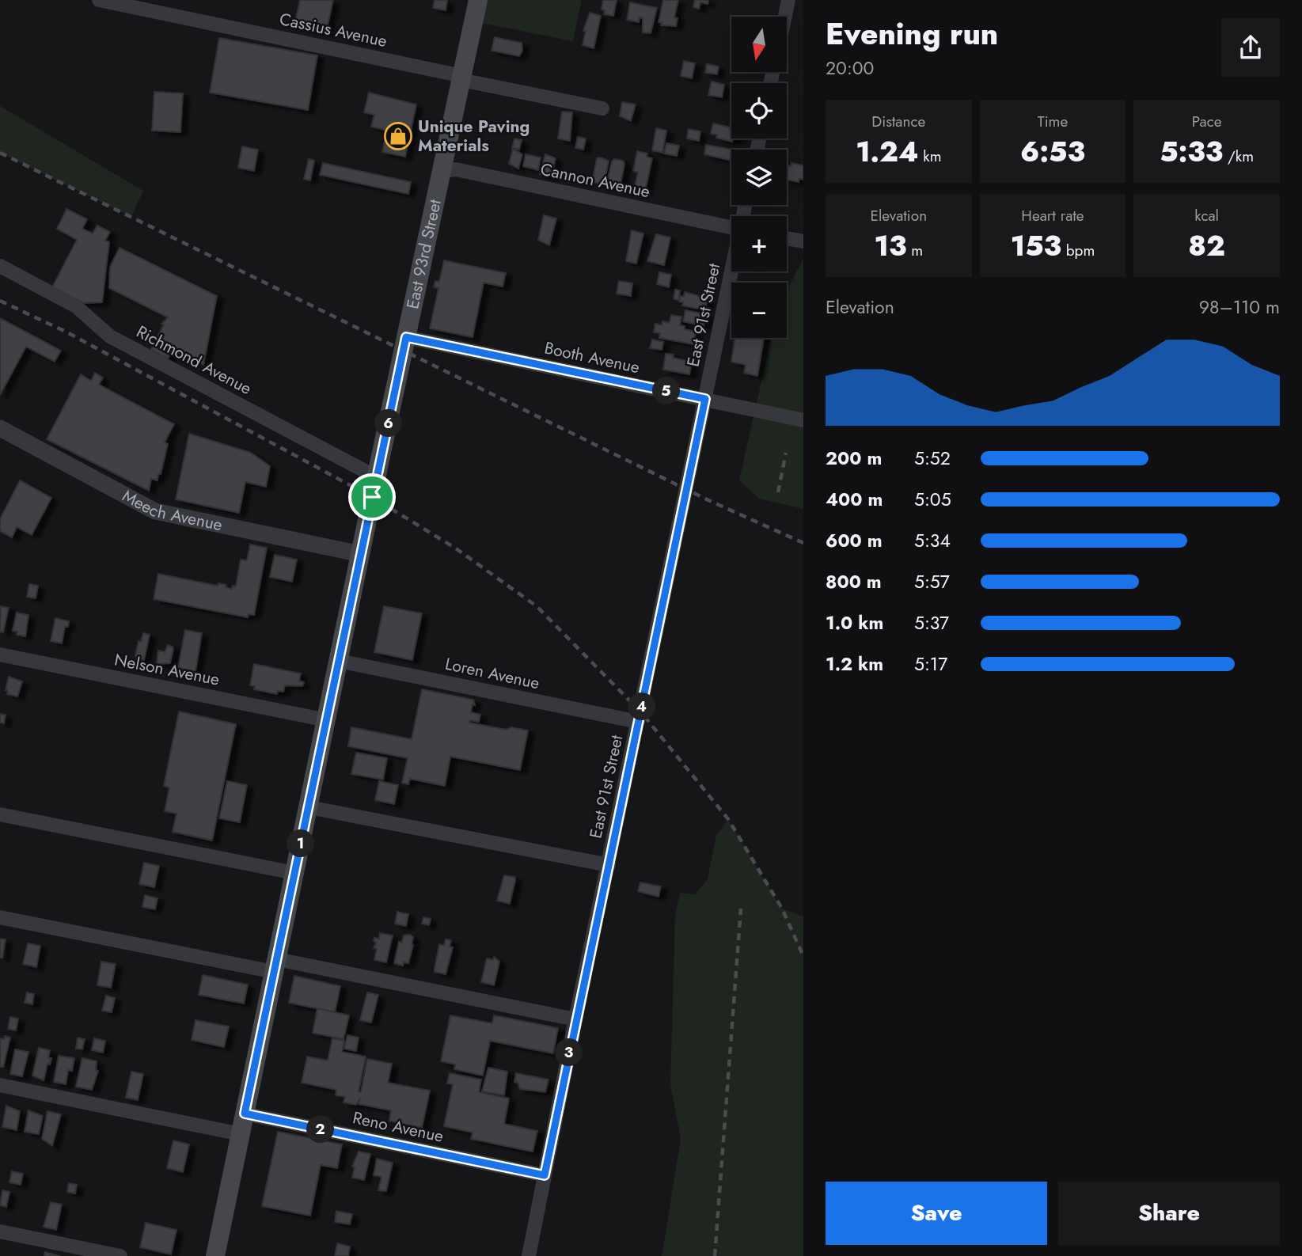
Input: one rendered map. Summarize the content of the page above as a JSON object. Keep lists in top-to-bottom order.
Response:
{
  "streets": {
    "main road": ["East 93rd Street"],
    "street": [
      "Cassius Avenue",
      "Cannon Avenue",
      "East 91st Street",
      "Booth Avenue",
      "Richmond Avenue",
      "Meech Avenue",
      "Nelson Avenue",
      "Loren Avenue",
      "Reno Avenue"
    ]
  },
  "crossings": [
    ["Cassius Avenue", "East 93rd Street"],
    ["Cannon Avenue", "East 93rd Street"],
    ["East 93rd Street", "Booth Avenue"],
    ["East 93rd Street", "Richmond Avenue"],
    ["East 93rd Street", "Meech Avenue"],
    ["East 93rd Street", "Nelson Avenue"],
    ["East 93rd Street", "Loren Avenue"],
    ["East 93rd Street", "Reno Avenue"],
    ["East 91st Street", "Booth Avenue"],
    ["East 91st Street", "Loren Avenue"],
    ["East 91st Street", "Reno Avenue"]
  ],
  "places": {
    "shop": ["Unique Paving Materials"]
  },
  "north": "bottom",
  "page": {
    "heading": ["Evening run", "20:00"],
    "map_buttons": ["+", "−"],
    "stats": [
      ["Distance", "1.24 km"],
      ["Time", "6:53"],
      ["Pace", "5:33 /km"],
      ["Elevation", "13 m"],
      ["Heart rate", "153 bpm"],
      ["kcal", "82"]
    ],
    "chart": ["Elevation", "98–110 m"],
    "pins": [
      "5",
      "6",
      "4",
      "1",
      "3",
      "2"
    ],
    "list": [
      {
        "name": "200 m",
        "note": "5:52"
      },
      {
        "name": "400 m",
        "note": "5:05"
      },
      {
        "name": "600 m",
        "note": "5:34"
      },
      {
        "name": "800 m",
        "note": "5:57"
      },
      {
        "name": "1.0 km",
        "note": "5:37"
      },
      {
        "name": "1.2 km",
        "note": "5:17"
      }
    ],
    "buttons": ["Save", "Share"]
  }
}
